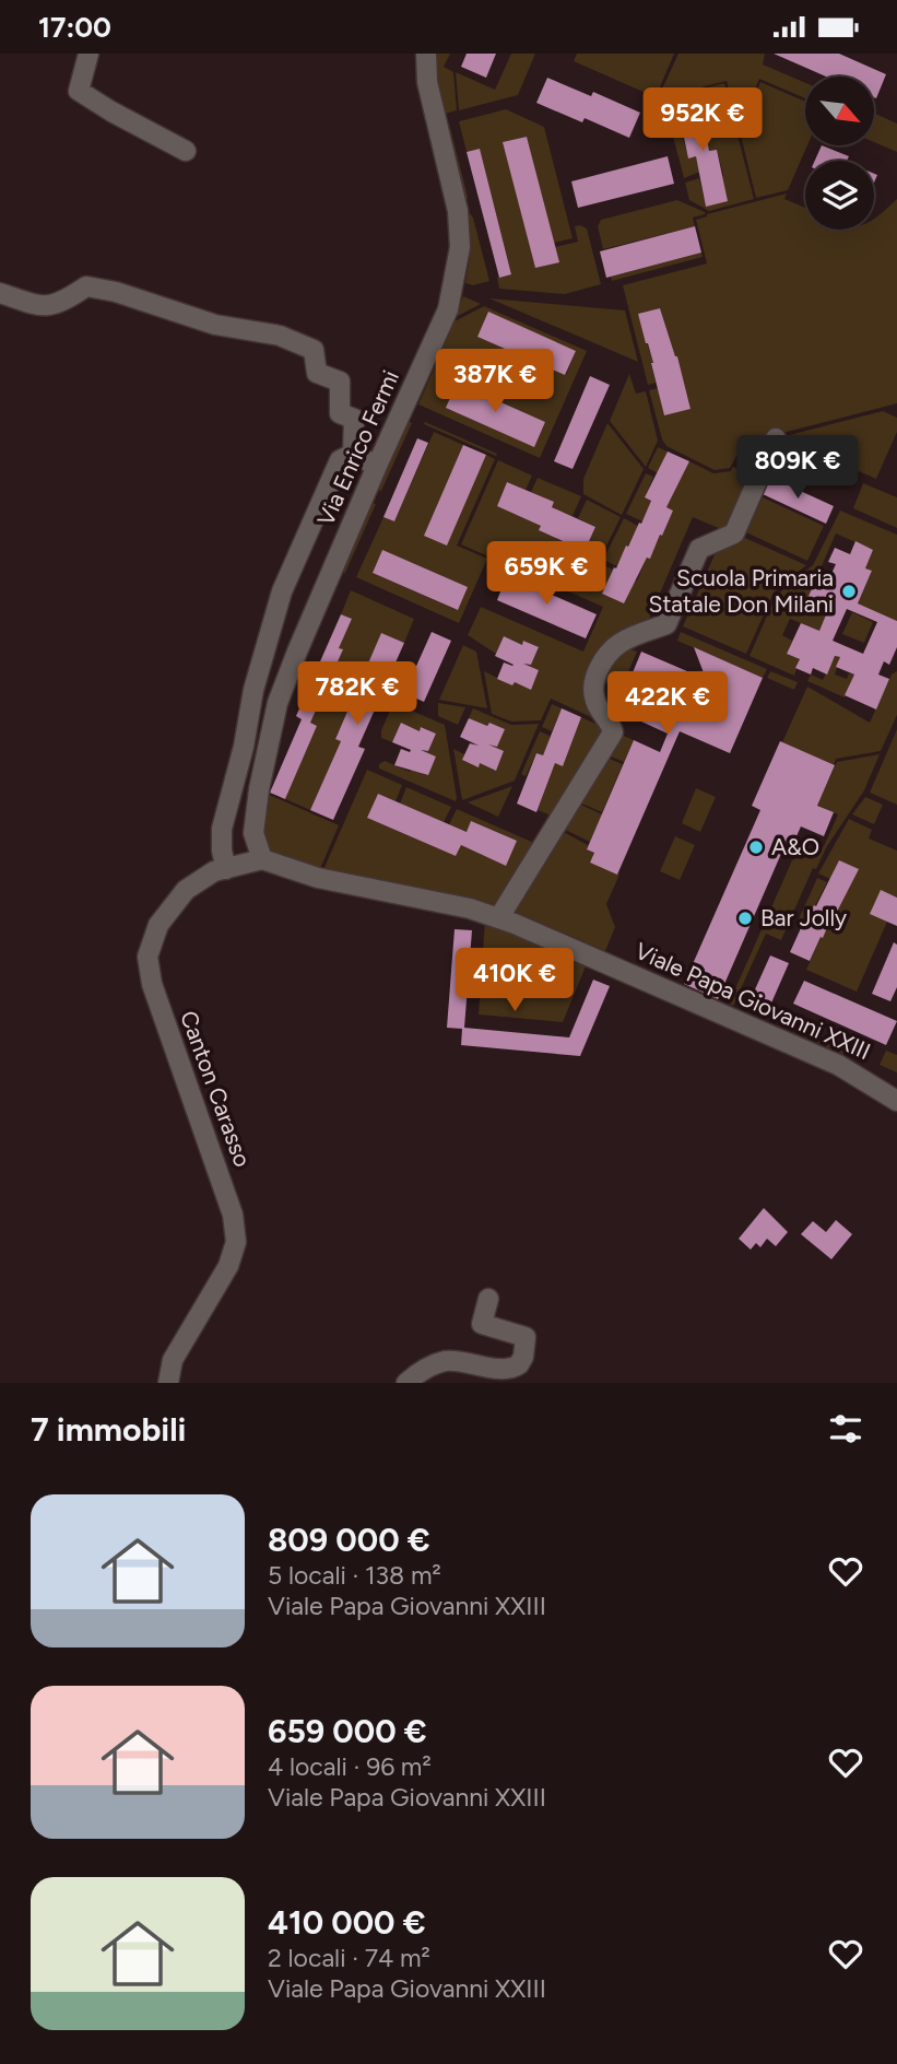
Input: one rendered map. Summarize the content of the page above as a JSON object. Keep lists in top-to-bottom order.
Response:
{
  "streets": {
    "street": ["Via Enrico Fermi", "Viale Papa Giovanni XXIII", "Canton Carasso"]
  },
  "crossings": [
    ["Via Enrico Fermi", "Viale Papa Giovanni XXIII"],
    ["Via Enrico Fermi", "Canton Carasso"],
    ["Viale Papa Giovanni XXIII", "Canton Carasso"]
  ],
  "places": ["Scuola Primaria Statale Don Milani", "A&O", "Bar Jolly"],
  "north": "bottom right",
  "page": {
    "status": "17:00",
    "price": [
      "952K €",
      "387K €",
      "809K €",
      "659K €",
      "782K €",
      "422K €",
      "410K €"
    ],
    "heading": "7 immobili",
    "list": [
      {
        "name": "809 000 €",
        "note": "5 locali · 138 m² · Viale Papa Giovanni XXIII"
      },
      {
        "name": "659 000 €",
        "note": "4 locali · 96 m² · Viale Papa Giovanni XXIII"
      },
      {
        "name": "410 000 €",
        "note": "2 locali · 74 m² · Viale Papa Giovanni XXIII"
      }
    ]
  }
}
